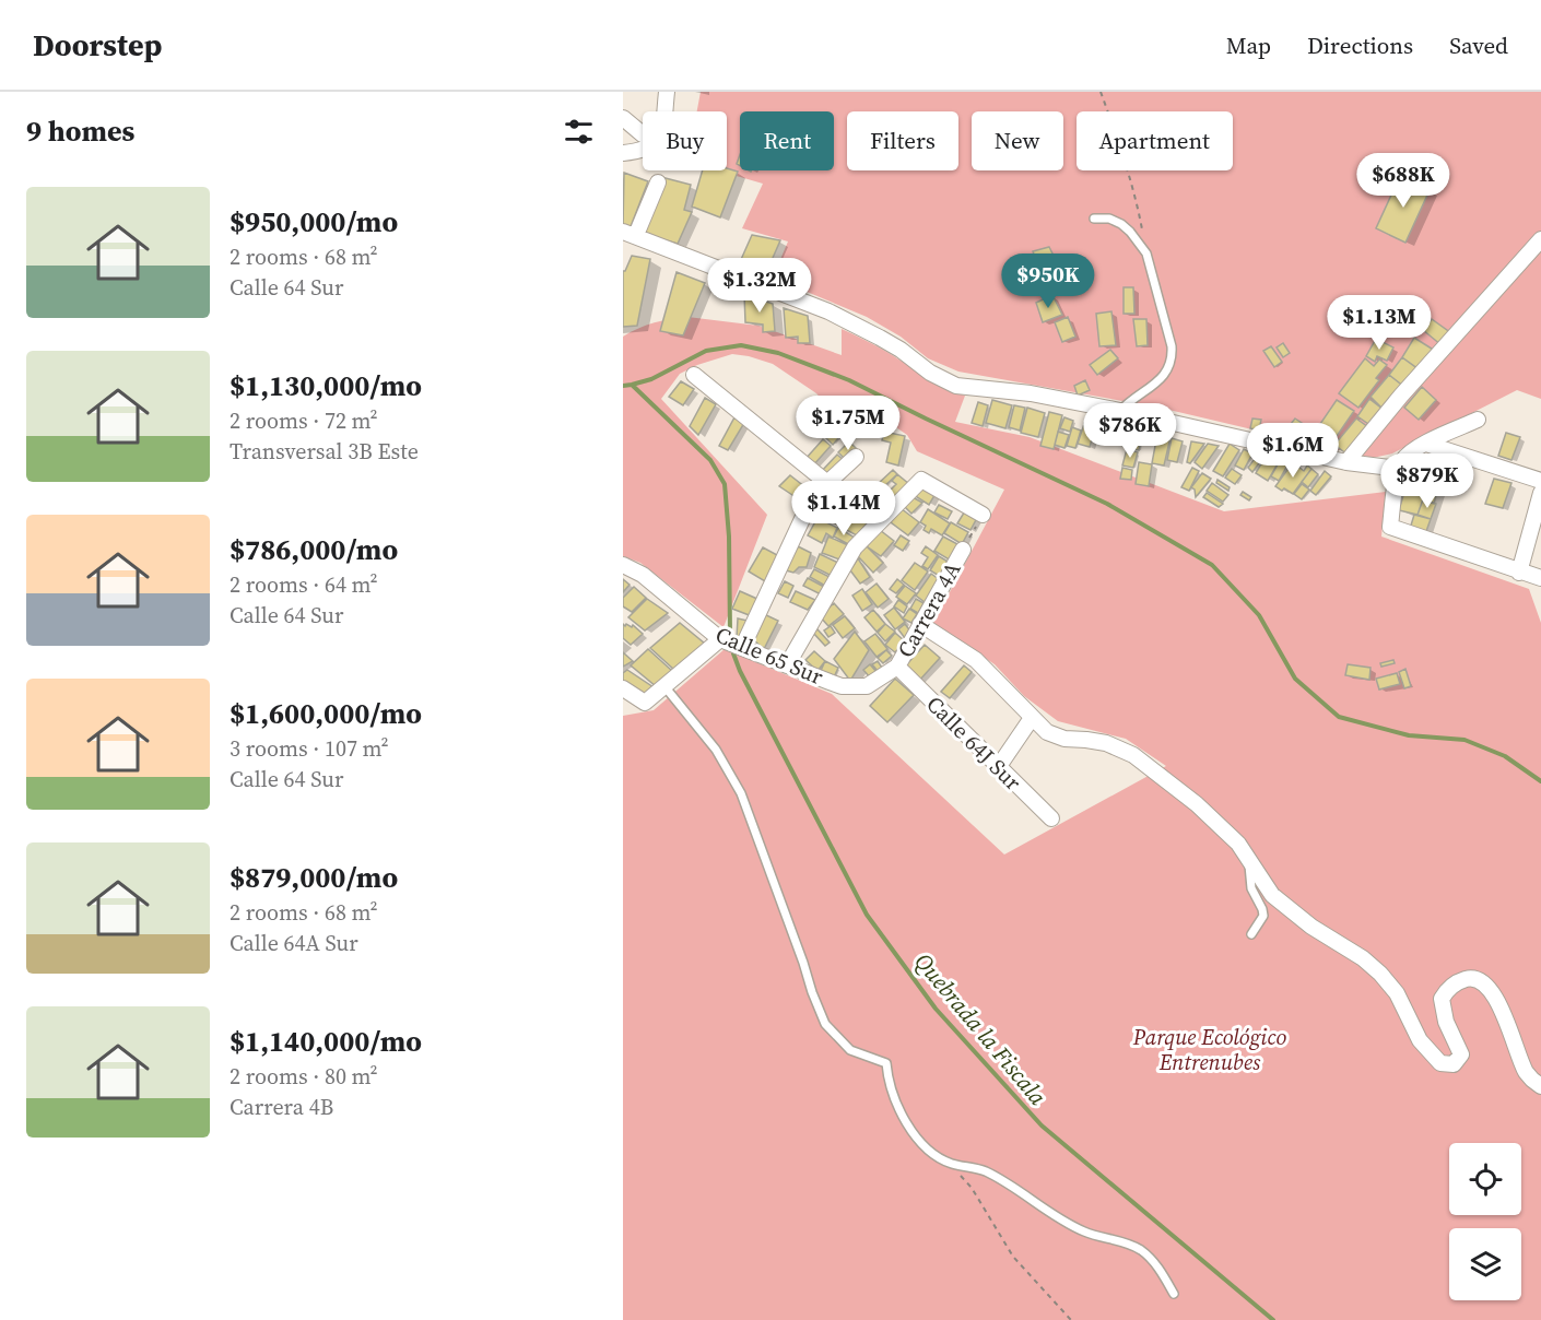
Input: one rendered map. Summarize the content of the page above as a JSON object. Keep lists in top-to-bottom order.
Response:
{
  "streets": {
    "street": ["Carrera 4A", "Calle 65 Sur", "Calle 64J Sur"]
  },
  "crossings": [
    ["Carrera 4A", "Calle 65 Sur"],
    ["Carrera 4A", "Calle 64J Sur"]
  ],
  "water": ["Quebrada la Fiscala"],
  "parks": ["Parque Ecológico Entrenubes"],
  "page": {
    "header": "Doorstep",
    "nav": ["Map", "Directions", "Saved"],
    "heading": "9 homes",
    "chip": [
      "Buy",
      "Rent",
      "Filters",
      "New",
      "Apartment"
    ],
    "price": [
      "$688K",
      "$950K",
      "$1.32M",
      "$1.13M",
      "$1.75M",
      "$786K",
      "$1.6M",
      "$879K",
      "$1.14M"
    ],
    "list": [
      {
        "name": "$950,000/mo",
        "note": "2 rooms · 68 m² · Calle 64 Sur"
      },
      {
        "name": "$1,130,000/mo",
        "note": "2 rooms · 72 m² · Transversal 3B Este"
      },
      {
        "name": "$786,000/mo",
        "note": "2 rooms · 64 m² · Calle 64 Sur"
      },
      {
        "name": "$1,600,000/mo",
        "note": "3 rooms · 107 m² · Calle 64 Sur"
      },
      {
        "name": "$879,000/mo",
        "note": "2 rooms · 68 m² · Calle 64A Sur"
      },
      {
        "name": "$1,140,000/mo",
        "note": "2 rooms · 80 m² · Carrera 4B"
      }
    ]
  }
}
